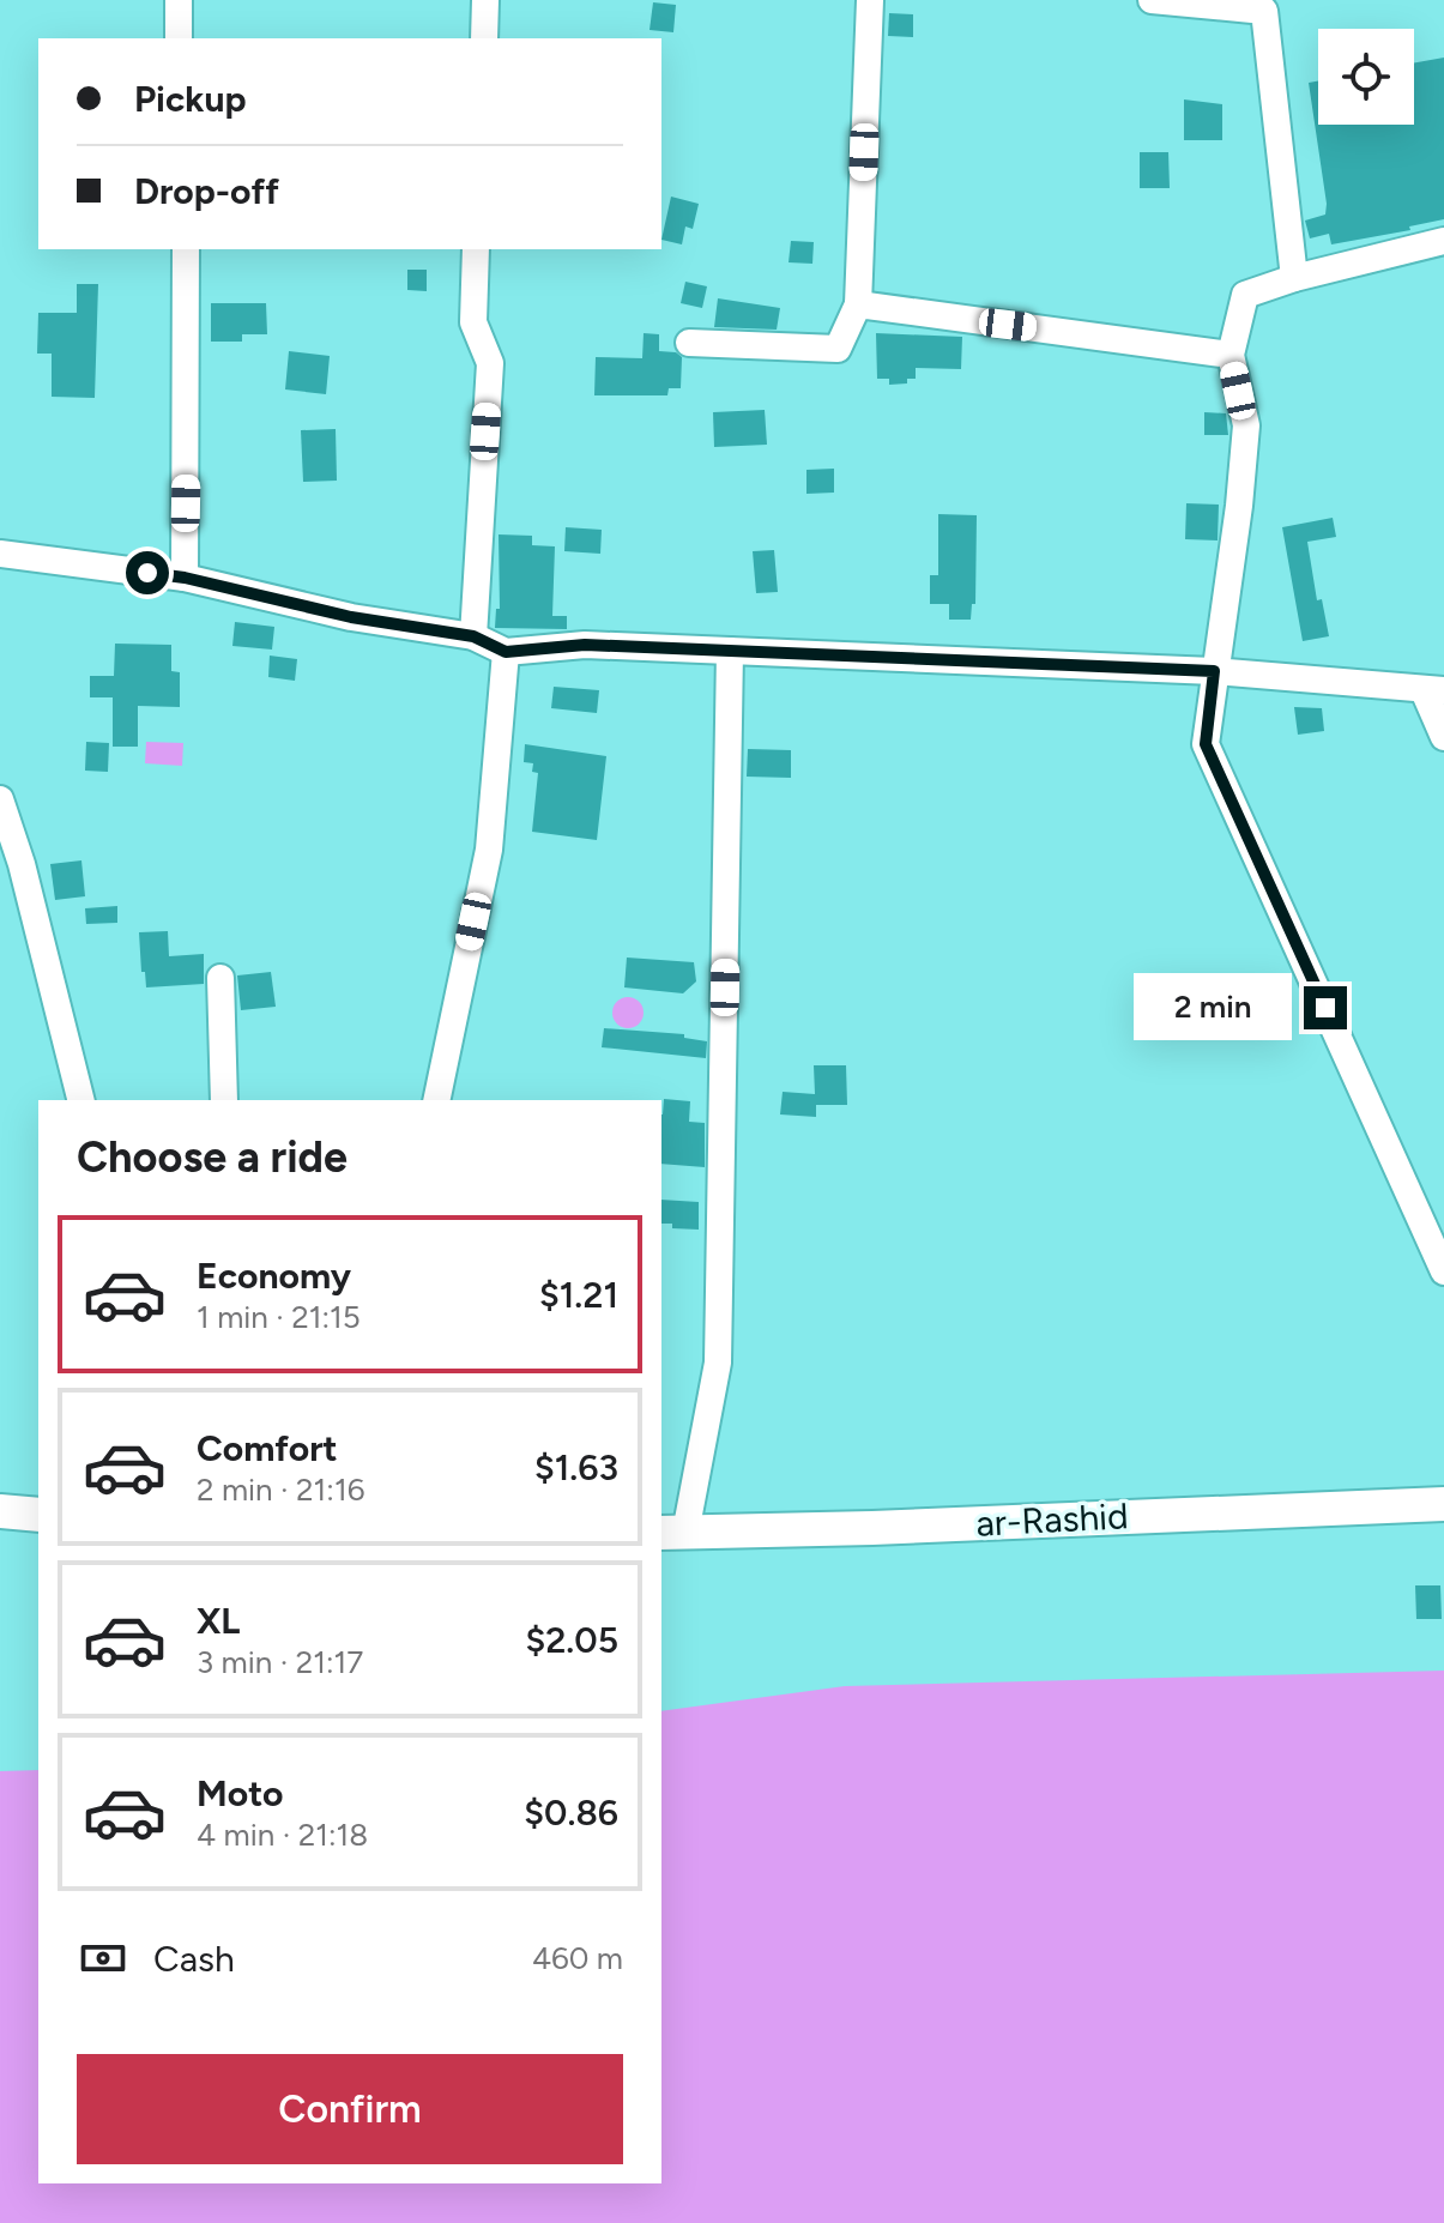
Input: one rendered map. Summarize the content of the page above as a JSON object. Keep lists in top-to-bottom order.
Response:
{
  "streets": {
    "main road": ["ar-Rashid"]
  },
  "page": {
    "banner": ["Pickup", "Drop-off"],
    "bubble": "2 min",
    "heading": "Choose a ride",
    "list": [
      {
        "name": "Economy",
        "note": "1 min · 21:15",
        "value": "$1.21"
      },
      {
        "name": "Comfort",
        "note": "2 min · 21:16",
        "value": "$1.63"
      },
      {
        "name": "XL",
        "note": "3 min · 21:17",
        "value": "$2.05"
      },
      {
        "name": "Moto",
        "note": "4 min · 21:18",
        "value": "$0.86"
      }
    ],
    "pay": ["Cash", "460 m"],
    "buttons": "Confirm"
  }
}
